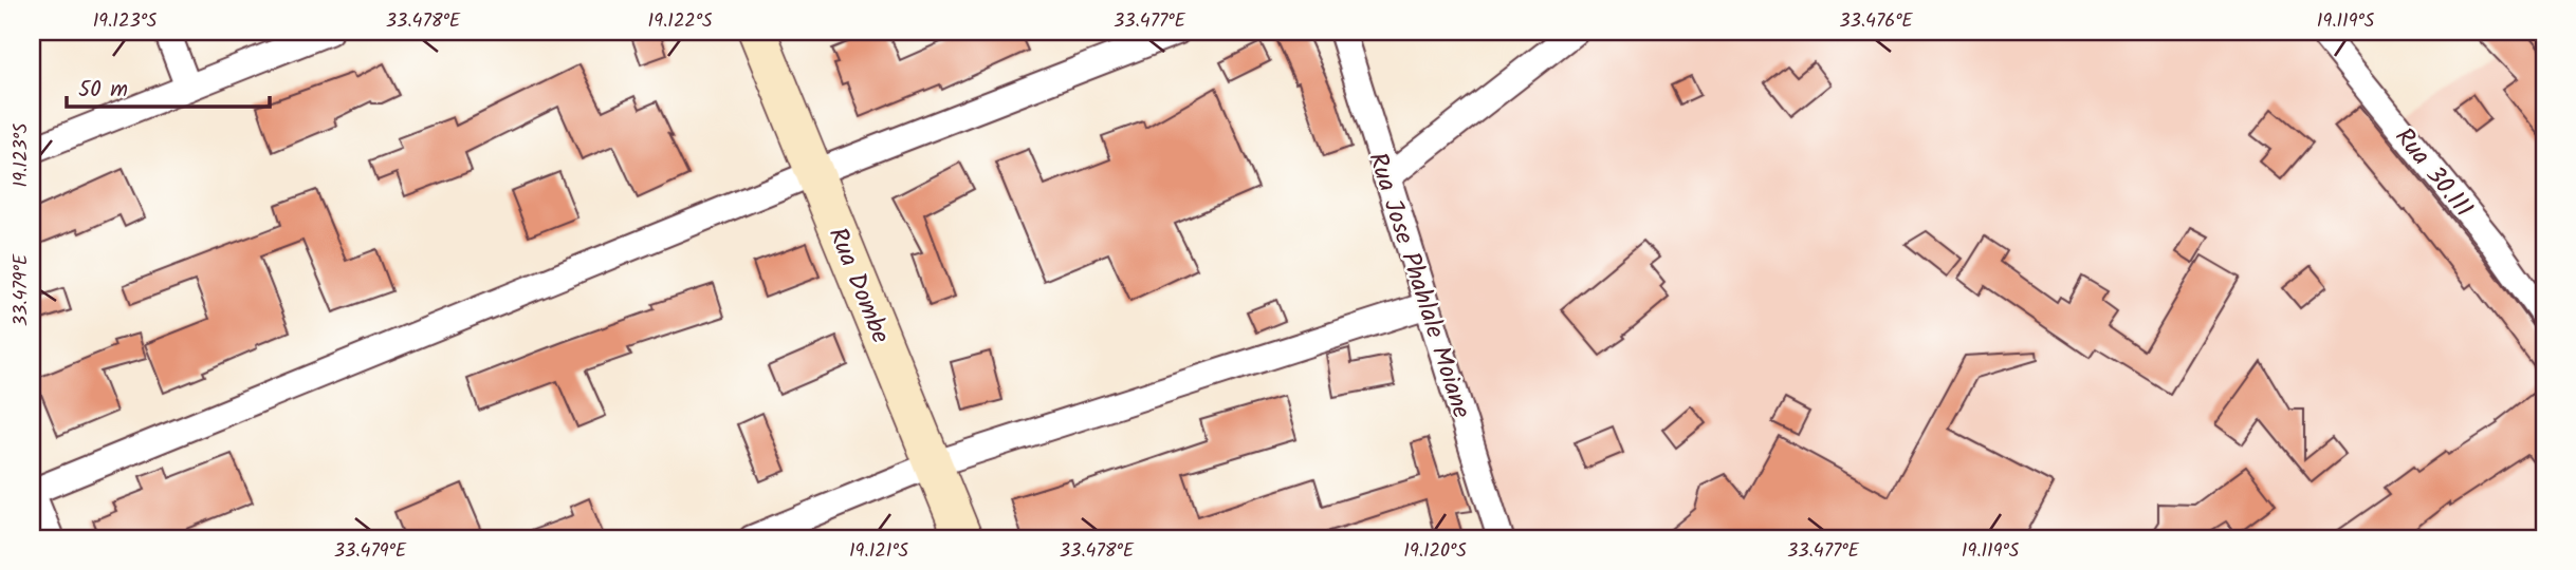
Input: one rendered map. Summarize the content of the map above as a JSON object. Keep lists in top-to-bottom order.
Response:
{
  "streets": {
    "street": ["Rua 30.111", "Rua Dombe", "Rua Jose Phahlale Moiane"]
  },
  "scale_bar": "50 m",
  "coordinates": [
    "19.123°S",
    "33.478°E",
    "19.122°S",
    "33.477°E",
    "33.476°E",
    "19.119°S",
    "33.479°E",
    "19.121°S",
    "19.120°S"
  ]
}
